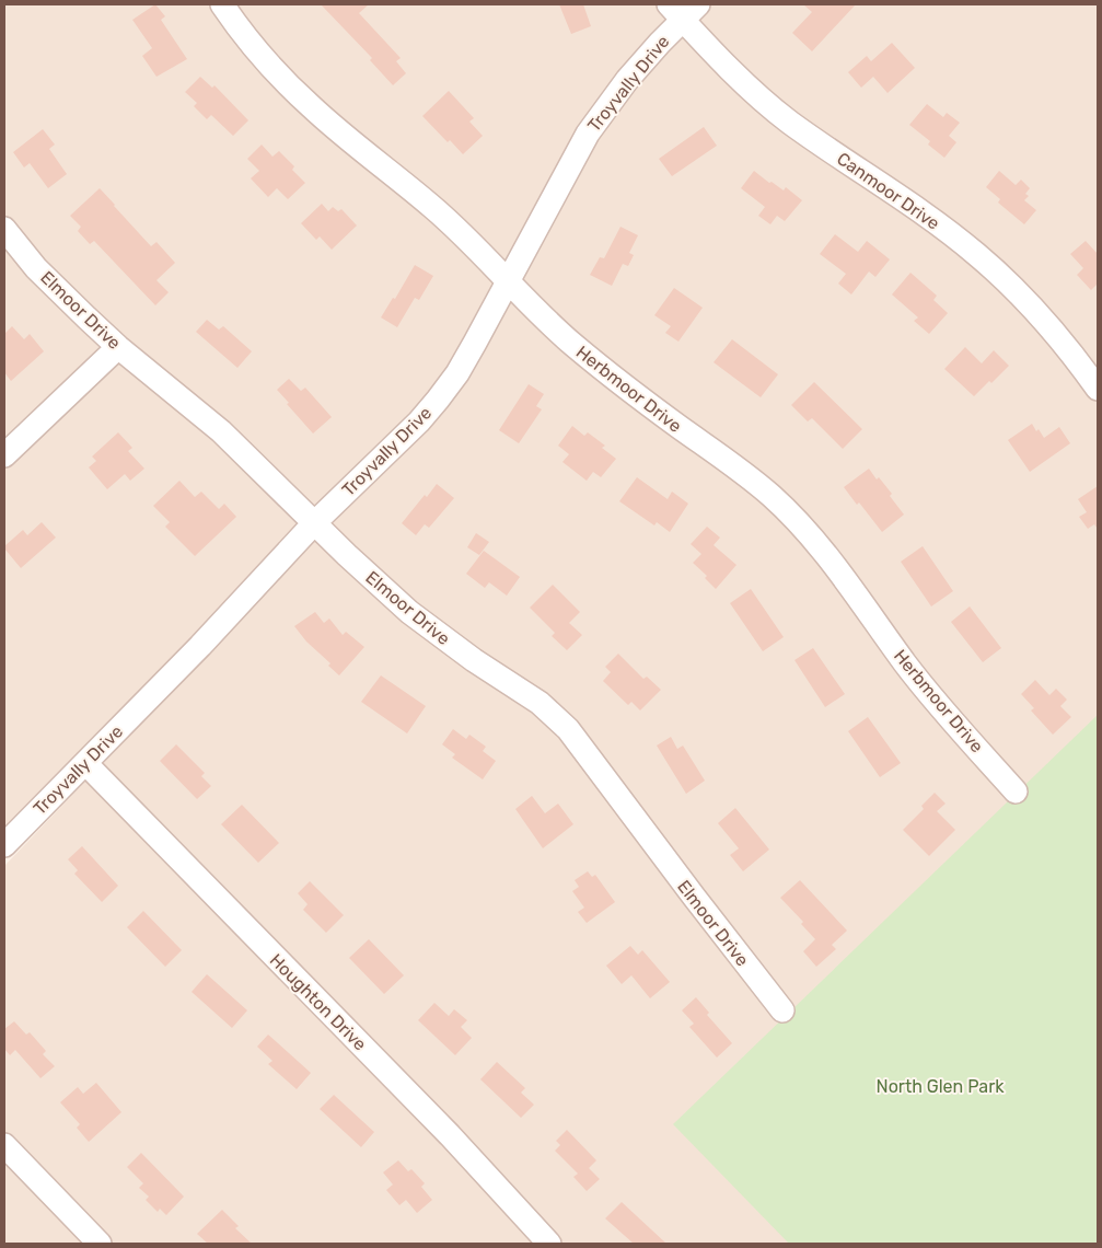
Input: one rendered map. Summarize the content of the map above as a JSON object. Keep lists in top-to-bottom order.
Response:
{
  "streets": {
    "street": [
      "Troyvally Drive",
      "Canmoor Drive",
      "Elmoor Drive",
      "Herbmoor Drive",
      "Houghton Drive"
    ]
  },
  "crossings": [
    ["Troyvally Drive", "Canmoor Drive"],
    ["Troyvally Drive", "Elmoor Drive"],
    ["Troyvally Drive", "Herbmoor Drive"],
    ["Troyvally Drive", "Houghton Drive"]
  ],
  "parks": ["North Glen Park"]
}
